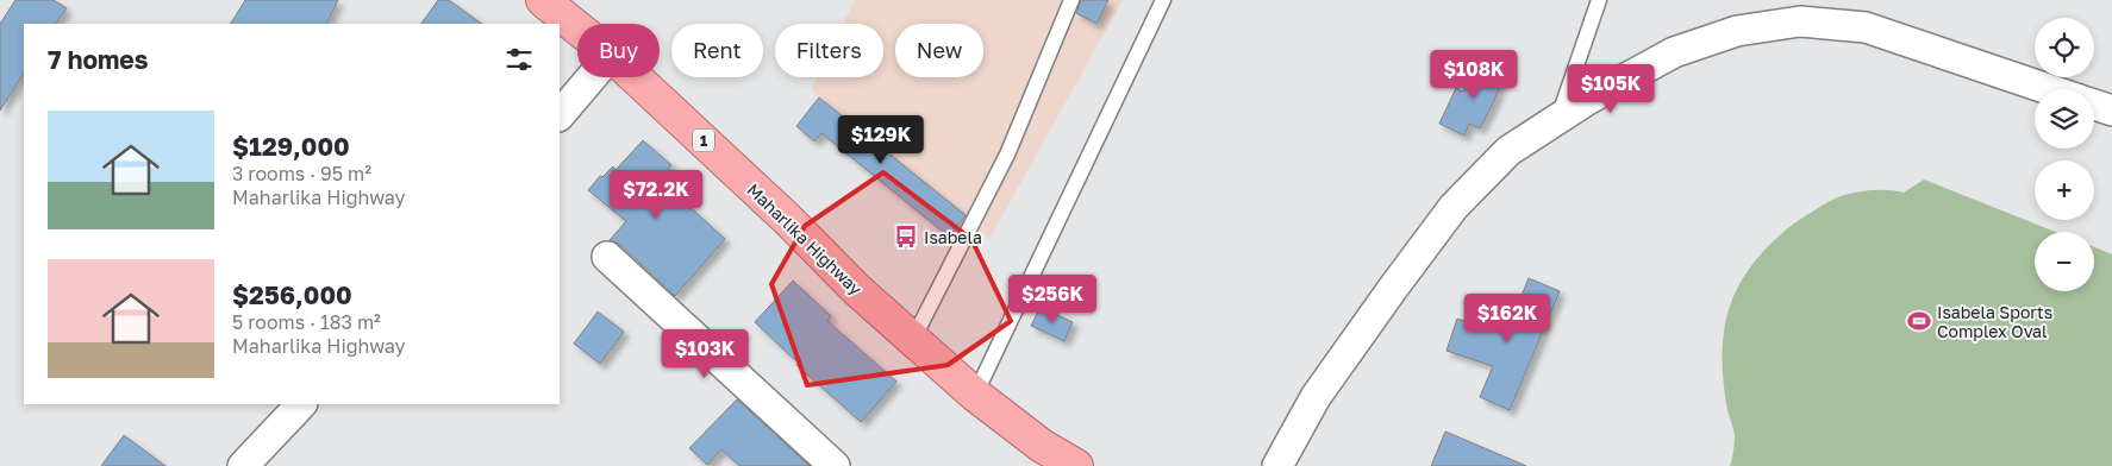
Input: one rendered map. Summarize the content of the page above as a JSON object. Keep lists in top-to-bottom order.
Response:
{
  "streets": {
    "highway": ["1", "Maharlika Highway"]
  },
  "places": {
    "bus stop": ["Isabela"],
    "sports": ["Isabela Sports Complex Oval"]
  },
  "page": {
    "map_buttons": ["+", "−"],
    "chip": [
      "Buy",
      "Rent",
      "Filters",
      "New"
    ],
    "heading": "7 homes",
    "price": [
      "$108K",
      "$105K",
      "$129K",
      "$72.2K",
      "$256K",
      "$162K",
      "$103K"
    ],
    "list": [
      {
        "name": "$129,000",
        "note": "3 rooms · 95 m² · Maharlika Highway"
      },
      {
        "name": "$256,000",
        "note": "5 rooms · 183 m² · Maharlika Highway"
      }
    ]
  }
}
